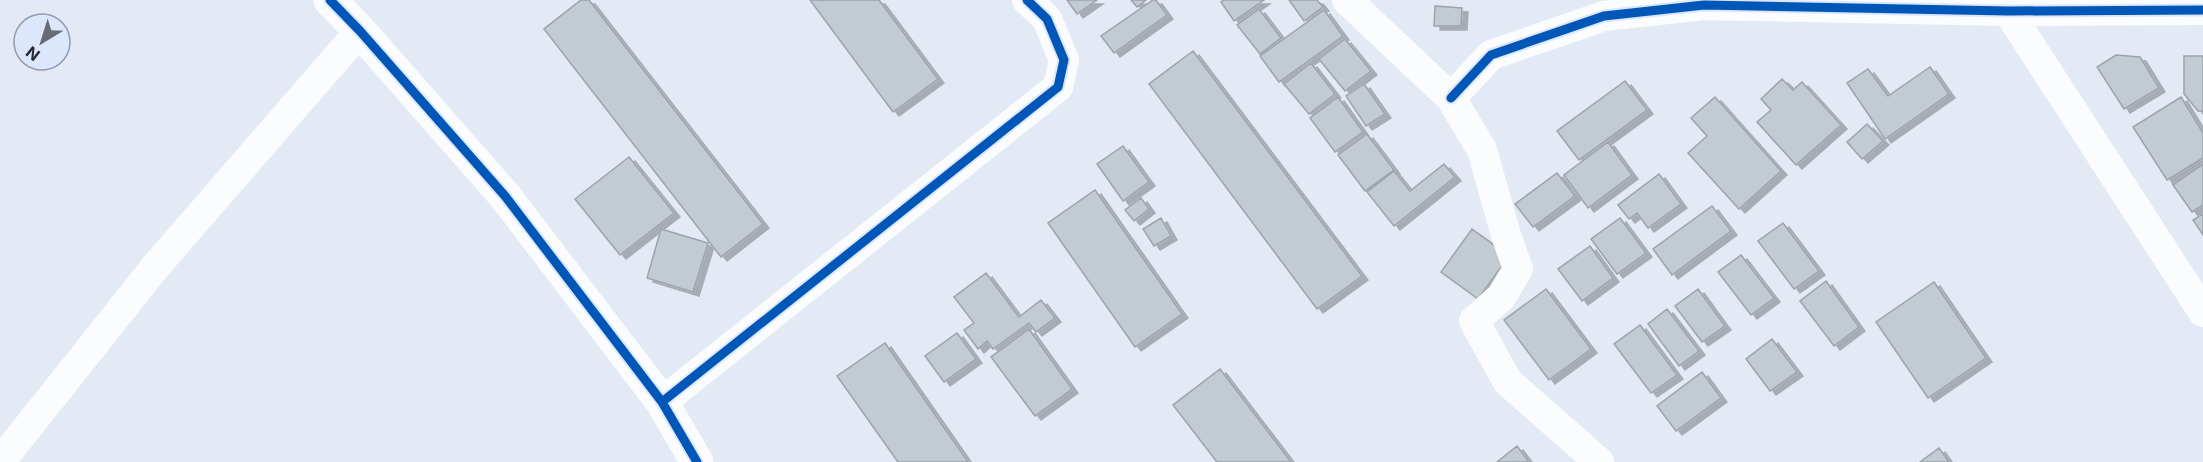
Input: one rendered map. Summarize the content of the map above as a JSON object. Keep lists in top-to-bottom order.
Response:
{
  "north": "bottom left"
}
